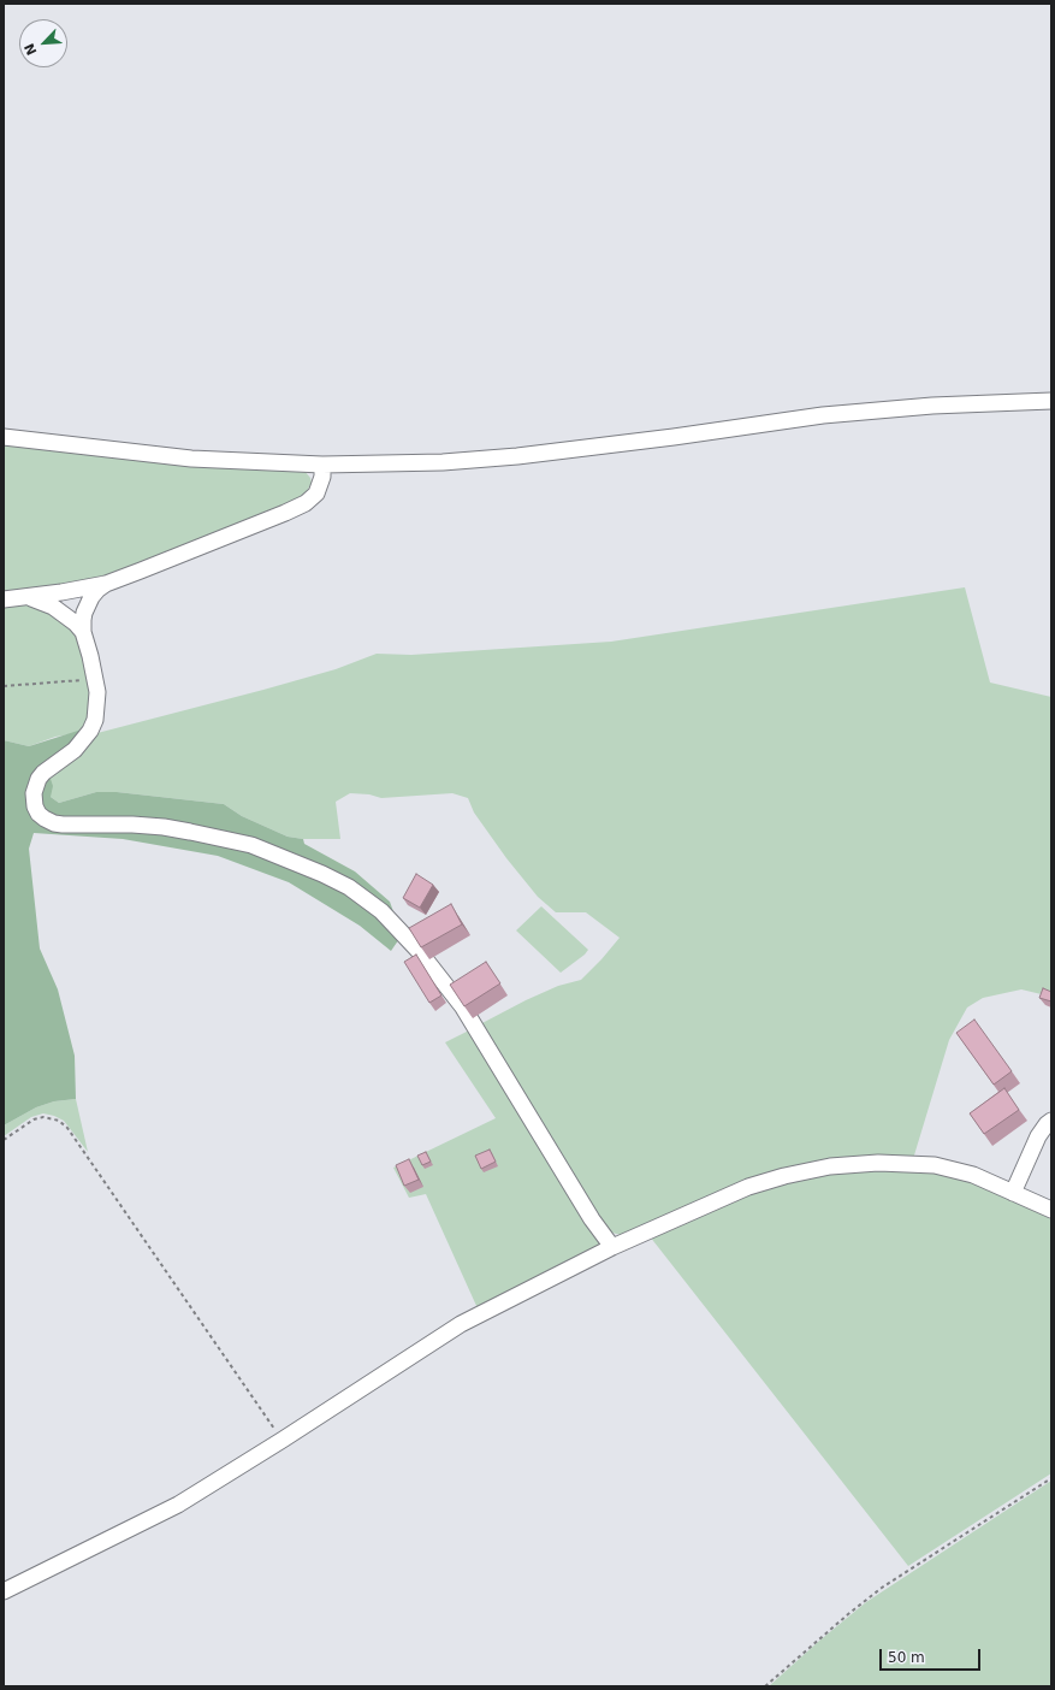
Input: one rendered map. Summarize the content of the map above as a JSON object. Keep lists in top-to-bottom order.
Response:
{
  "scale_bar": "50 m",
  "north": "bottom left"
}
